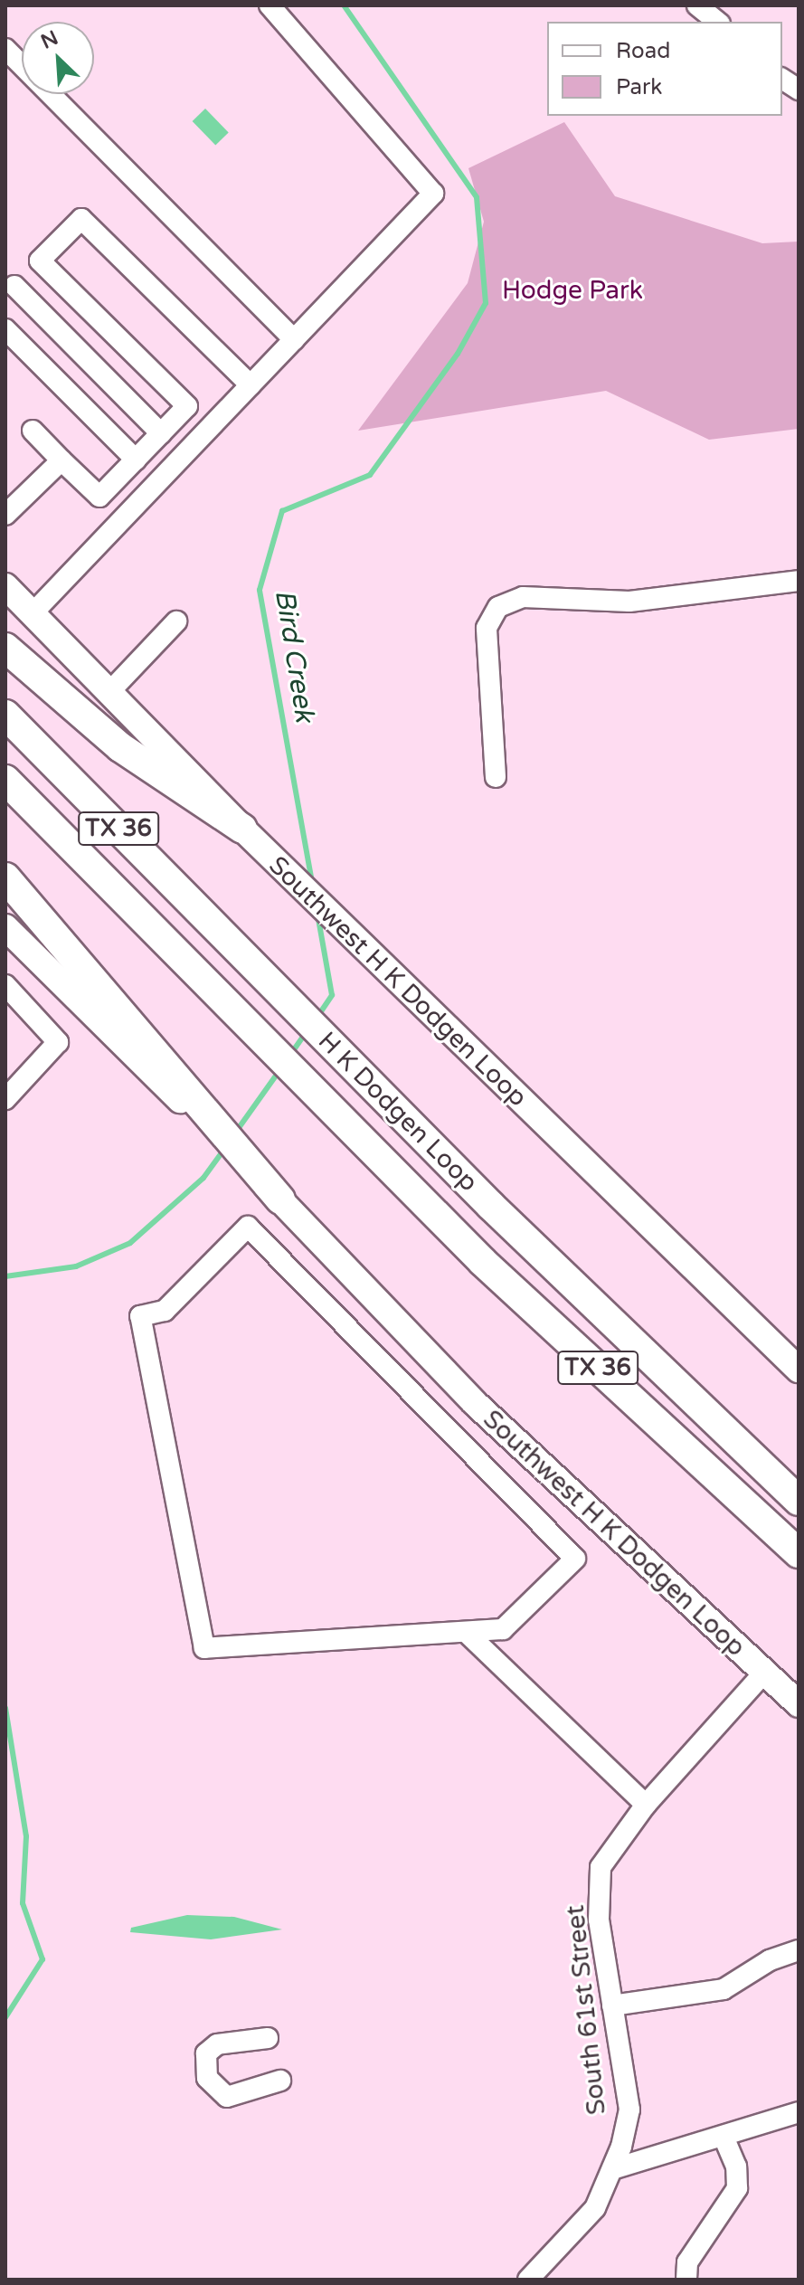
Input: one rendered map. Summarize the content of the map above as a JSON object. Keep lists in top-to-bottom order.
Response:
{
  "streets": {
    "highway": ["TX 36", "H K Dodgen Loop"],
    "main road": ["Southwest H K Dodgen Loop"],
    "street": ["South 61st Street"]
  },
  "crossings": [
    ["Southwest H K Dodgen Loop", "South 61st Street"]
  ],
  "water": ["Bird Creek"],
  "parks": ["Hodge Park"],
  "legend": ["Road", "Park"],
  "north": "top left"
}
